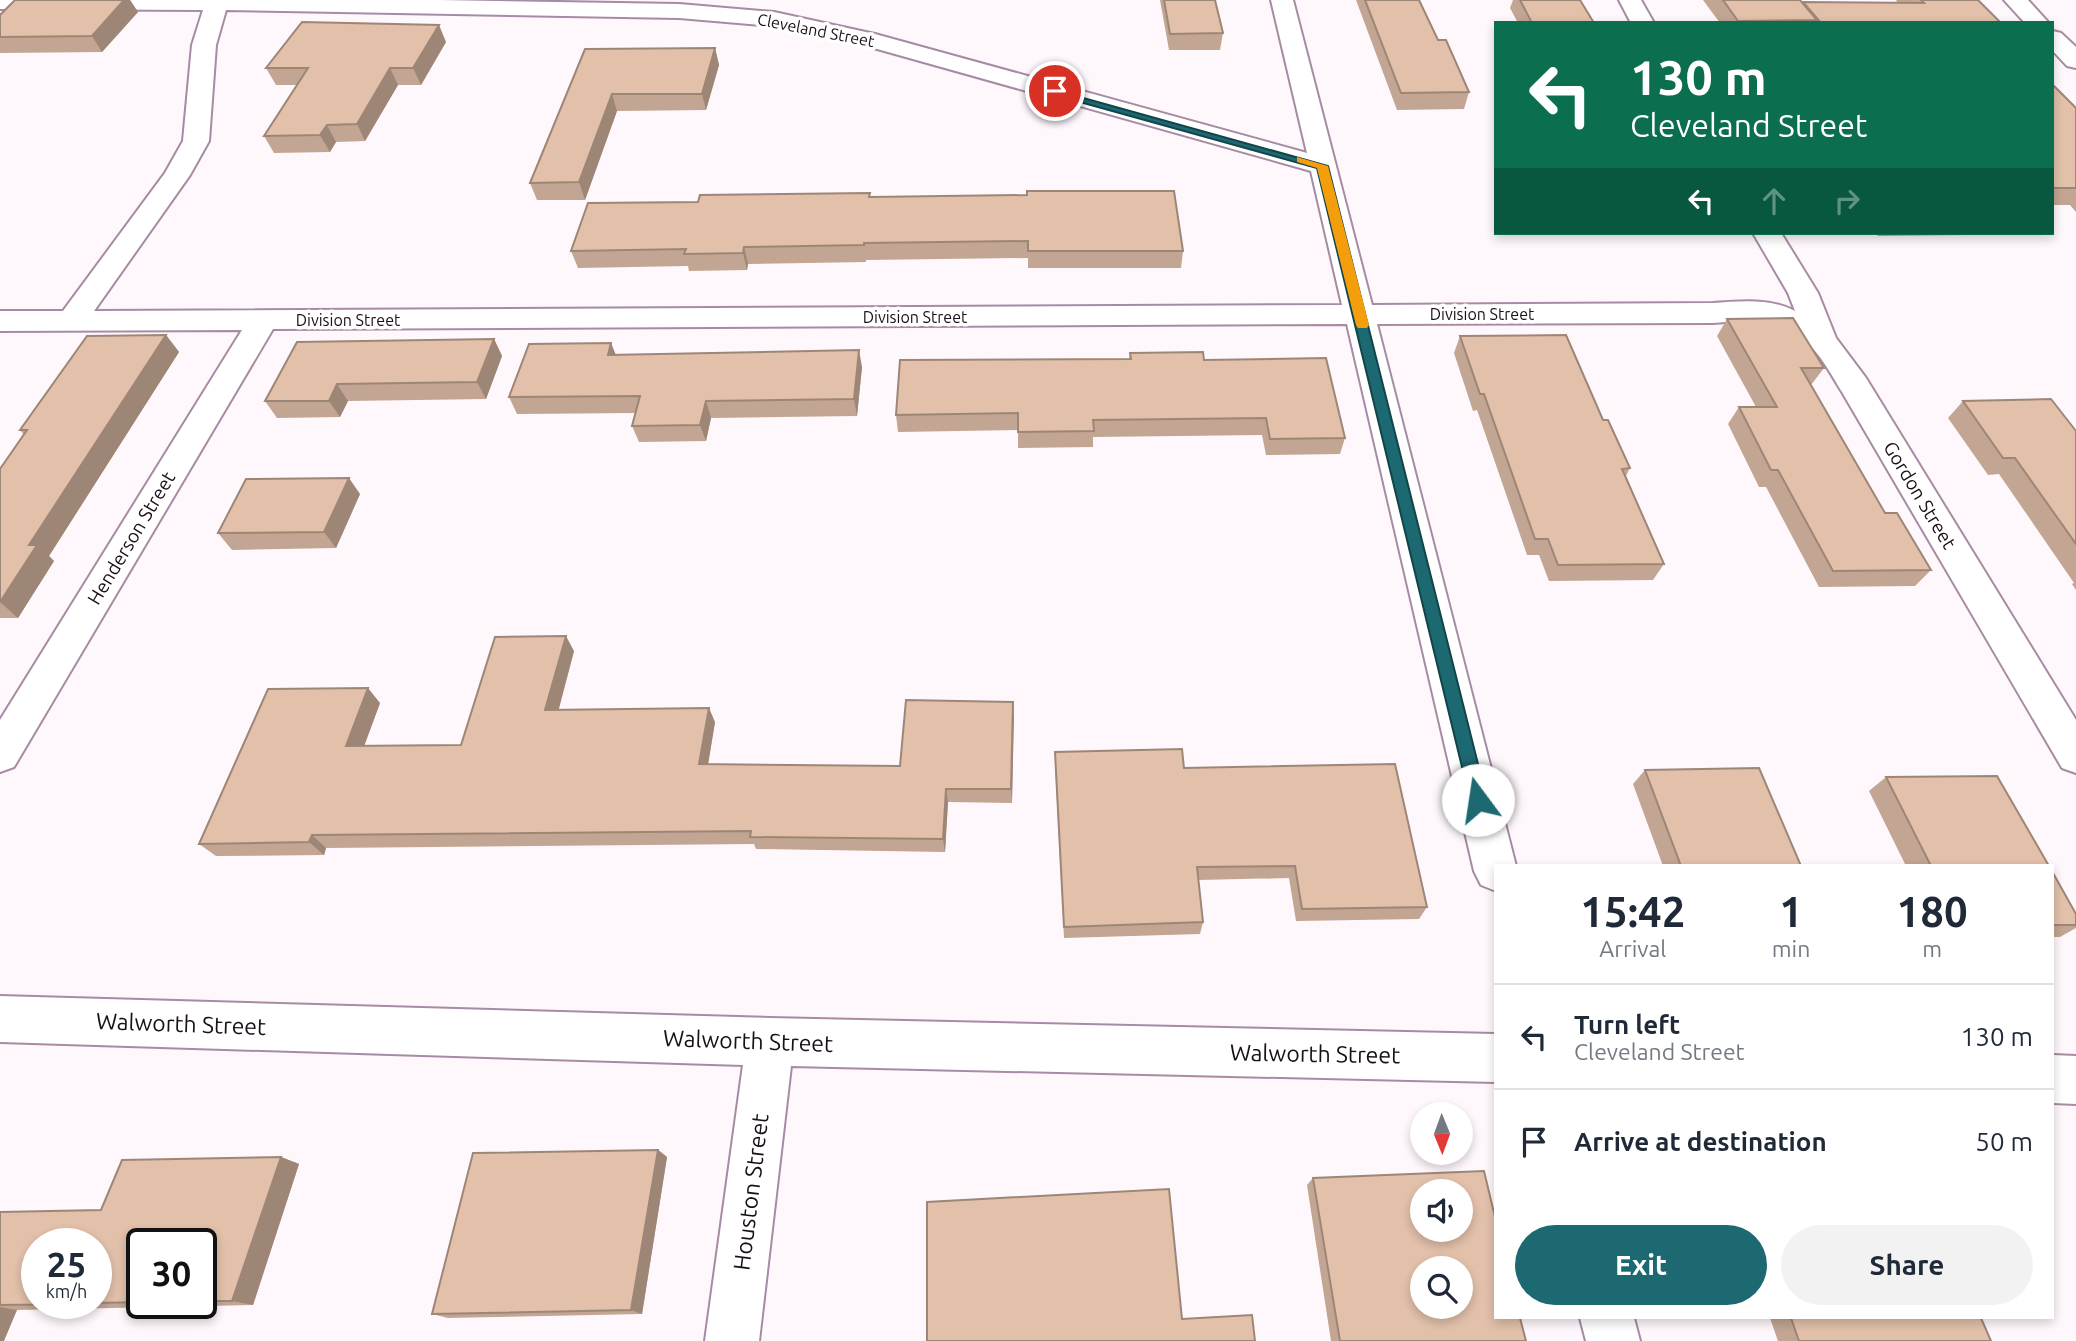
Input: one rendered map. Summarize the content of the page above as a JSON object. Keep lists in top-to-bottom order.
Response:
{
  "streets": {
    "street": [
      "Cleveland Street",
      "Division Street",
      "Gordon Street",
      "Henderson Street",
      "Walworth Street",
      "Houston Street"
    ]
  },
  "crossings": [
    ["Division Street", "Gordon Street"],
    ["Division Street", "Henderson Street"],
    ["Walworth Street", "Houston Street"]
  ],
  "north": "bottom",
  "page": {
    "turn": ["130 m", "Cleveland Street"],
    "eta": [
      "15:42",
      "Arrival",
      "1",
      "min",
      "180",
      "m"
    ],
    "list": [
      {
        "name": "Turn left",
        "note": "Cleveland Street",
        "value": "130 m"
      },
      {
        "name": "Arrive at destination",
        "value": "50 m"
      }
    ],
    "buttons": ["Exit", "Share"],
    "speed": "25 km/h",
    "limit": "30"
  }
}
